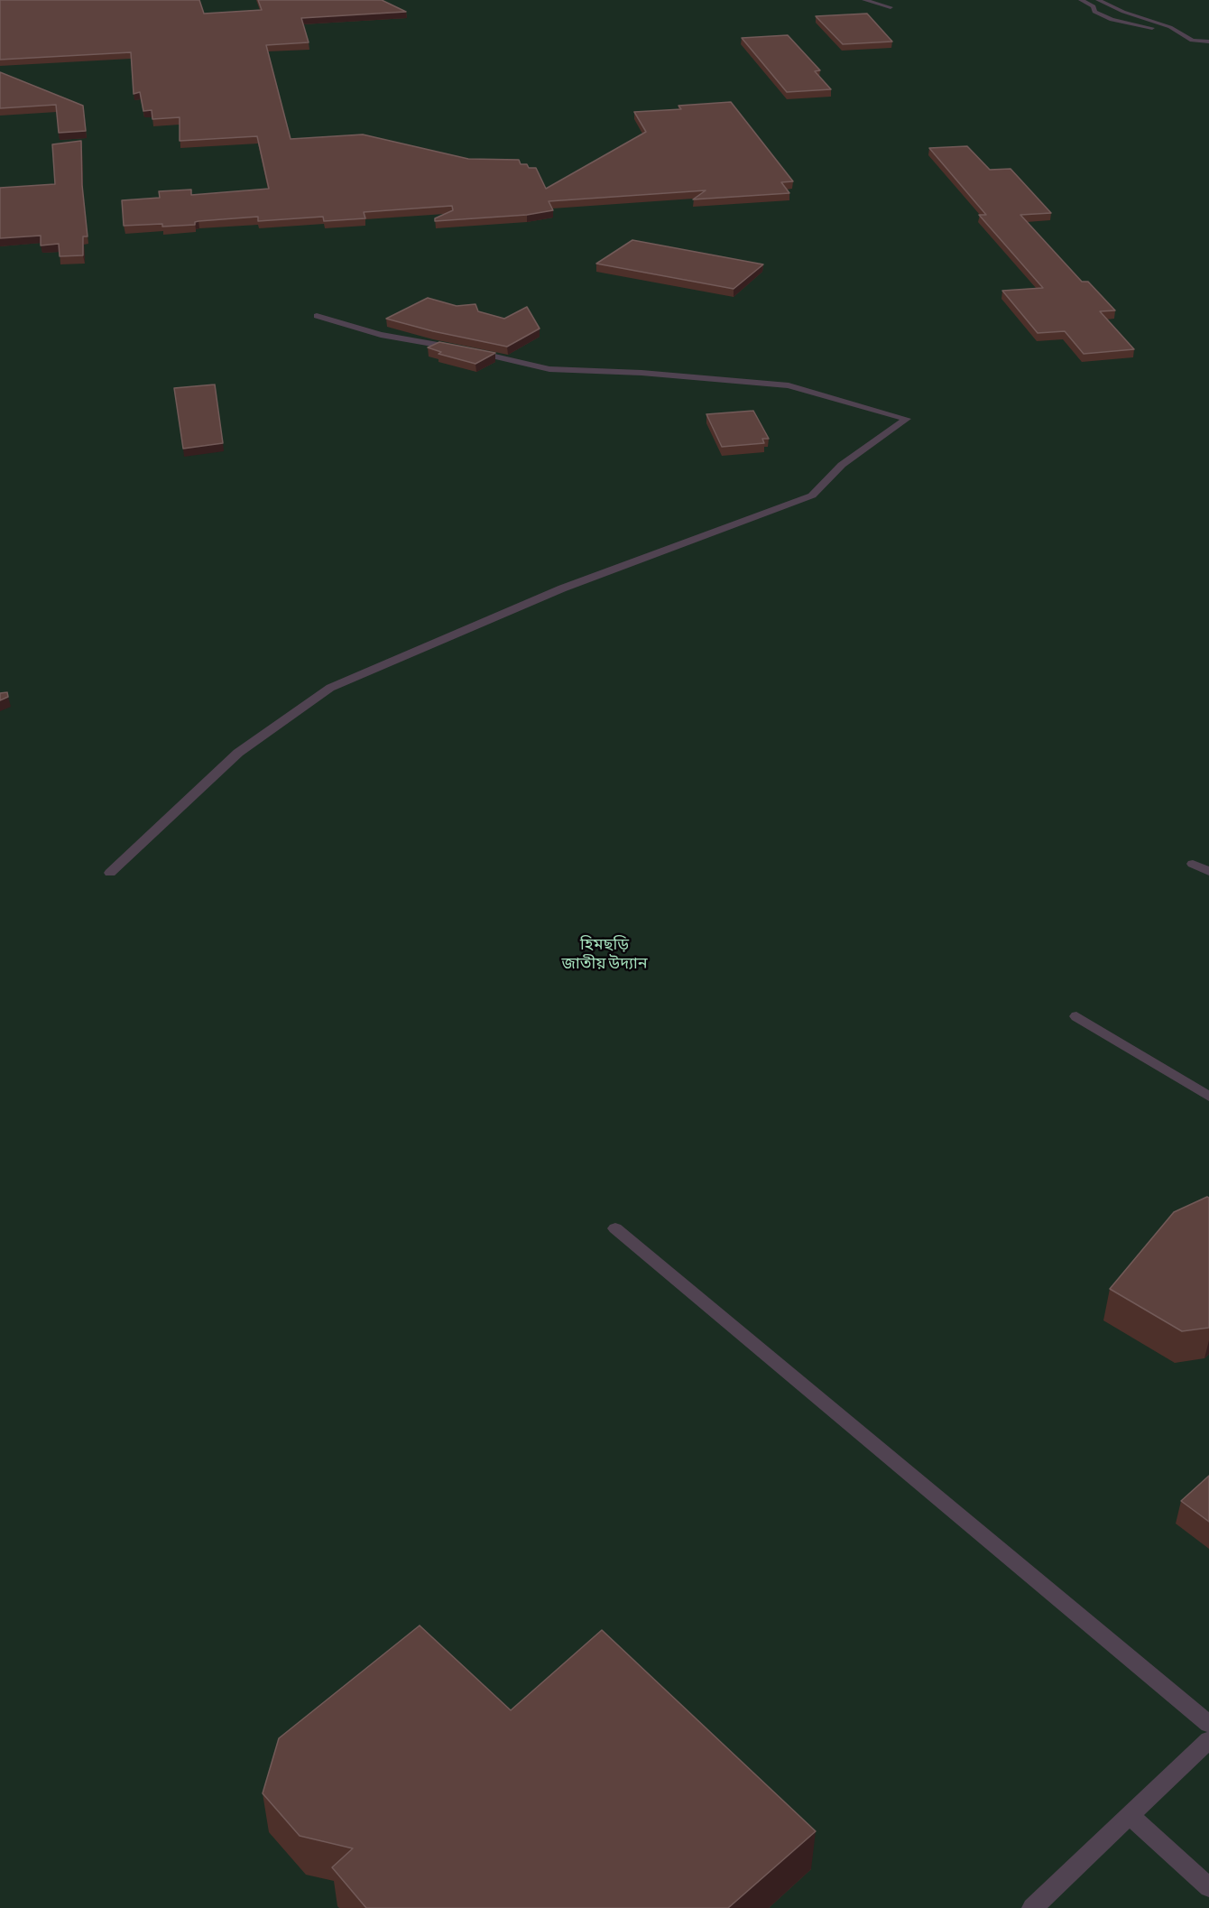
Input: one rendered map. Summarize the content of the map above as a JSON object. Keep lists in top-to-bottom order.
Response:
{
  "parks": ["হিমছড়ি জাতীয় উদ্যান"]
}
